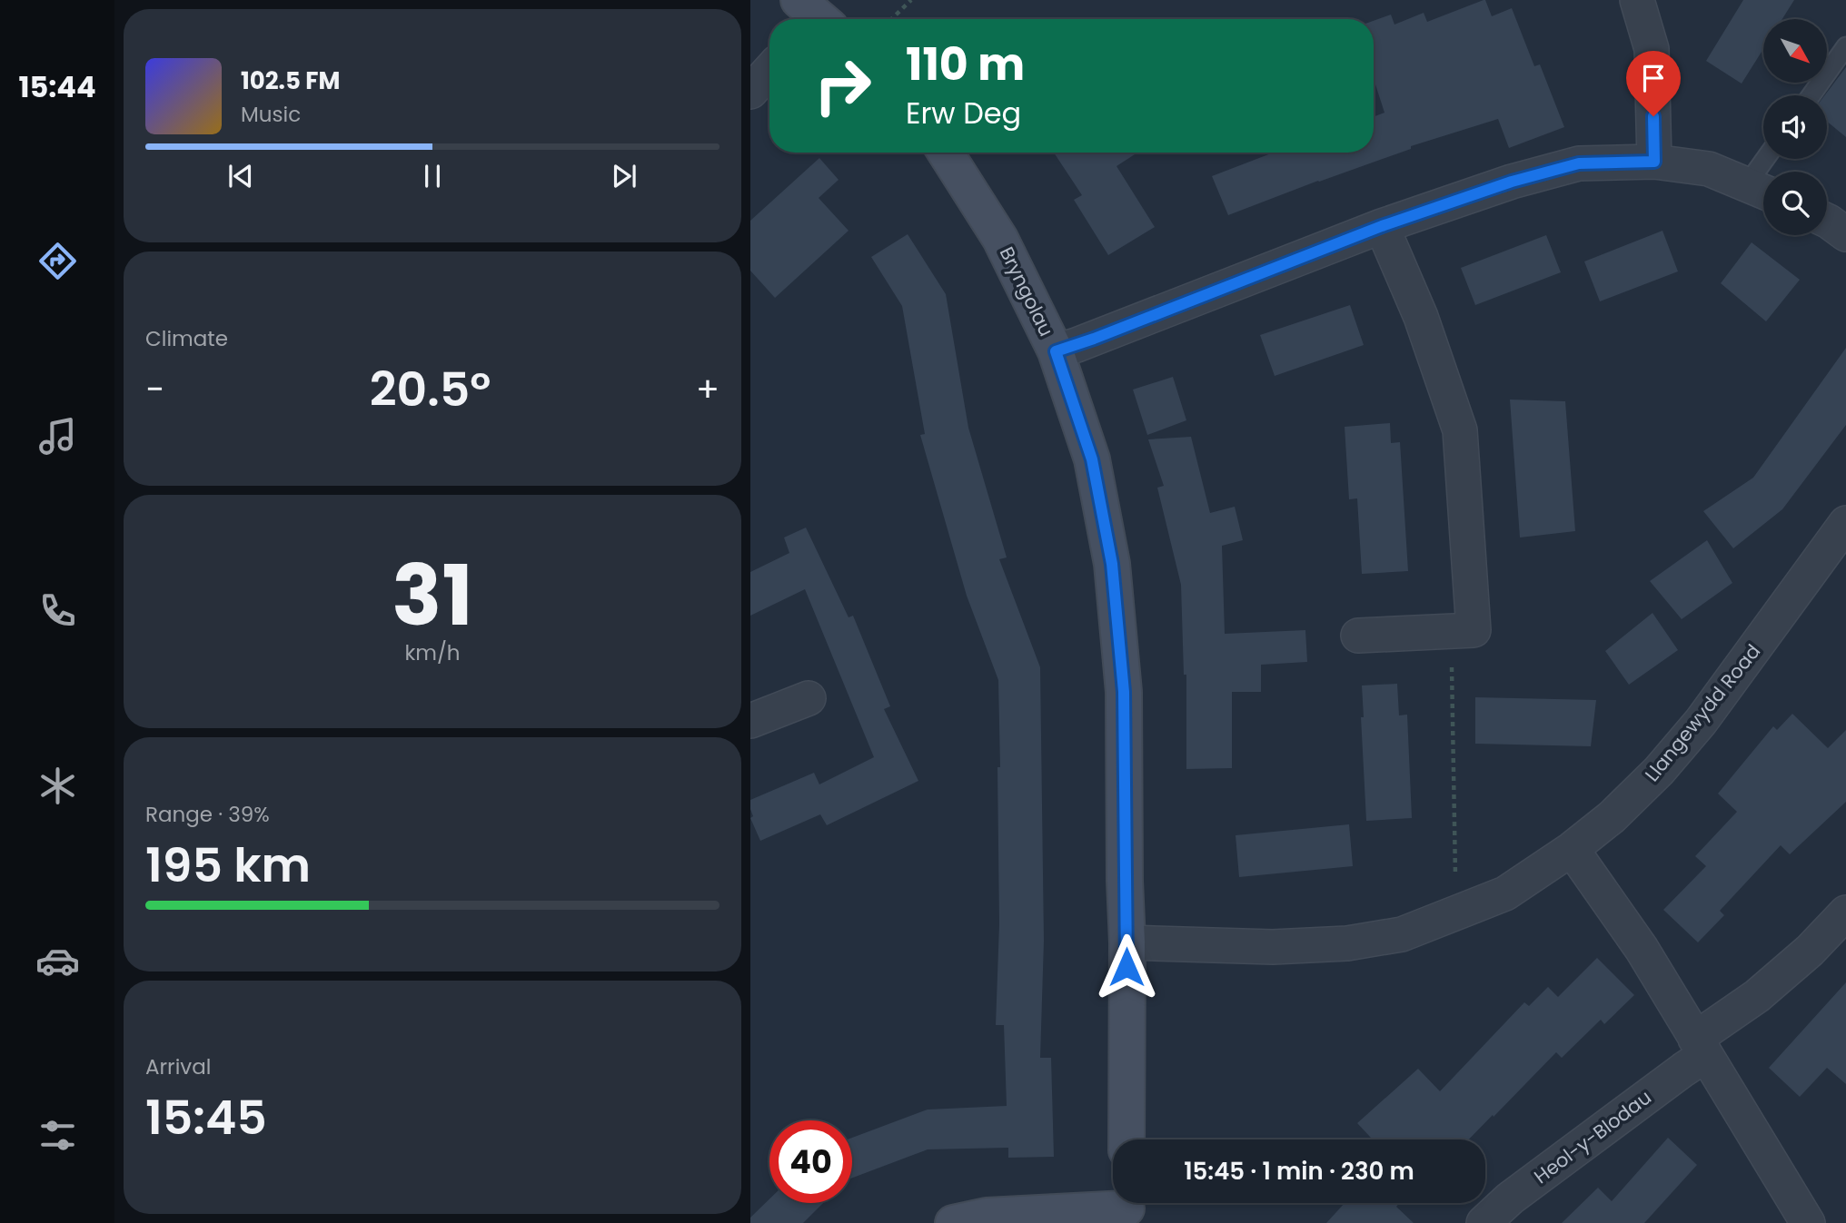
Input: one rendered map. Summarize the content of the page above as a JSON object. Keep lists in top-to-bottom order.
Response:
{
  "streets": {
    "street": ["Bryngolau", "Llangewydd Road", "Heol-y-Blodau"]
  },
  "crossings": [
    ["Bryngolau", "Llangewydd Road"]
  ],
  "north": "bottom right",
  "page": {
    "tabs": "15:44",
    "turn": ["110 m", "Erw Deg"],
    "song": ["102.5 FM", "Music"],
    "tile": [
      "Climate",
      ["31", "km/h"],
      ["Range · 39%", "195 km"],
      ["Arrival", "15:45"]
    ],
    "heat": ["−", "20.5°", "+"],
    "limit": "40",
    "trip": "15:45 · 1 min · 230 m"
  }
}
